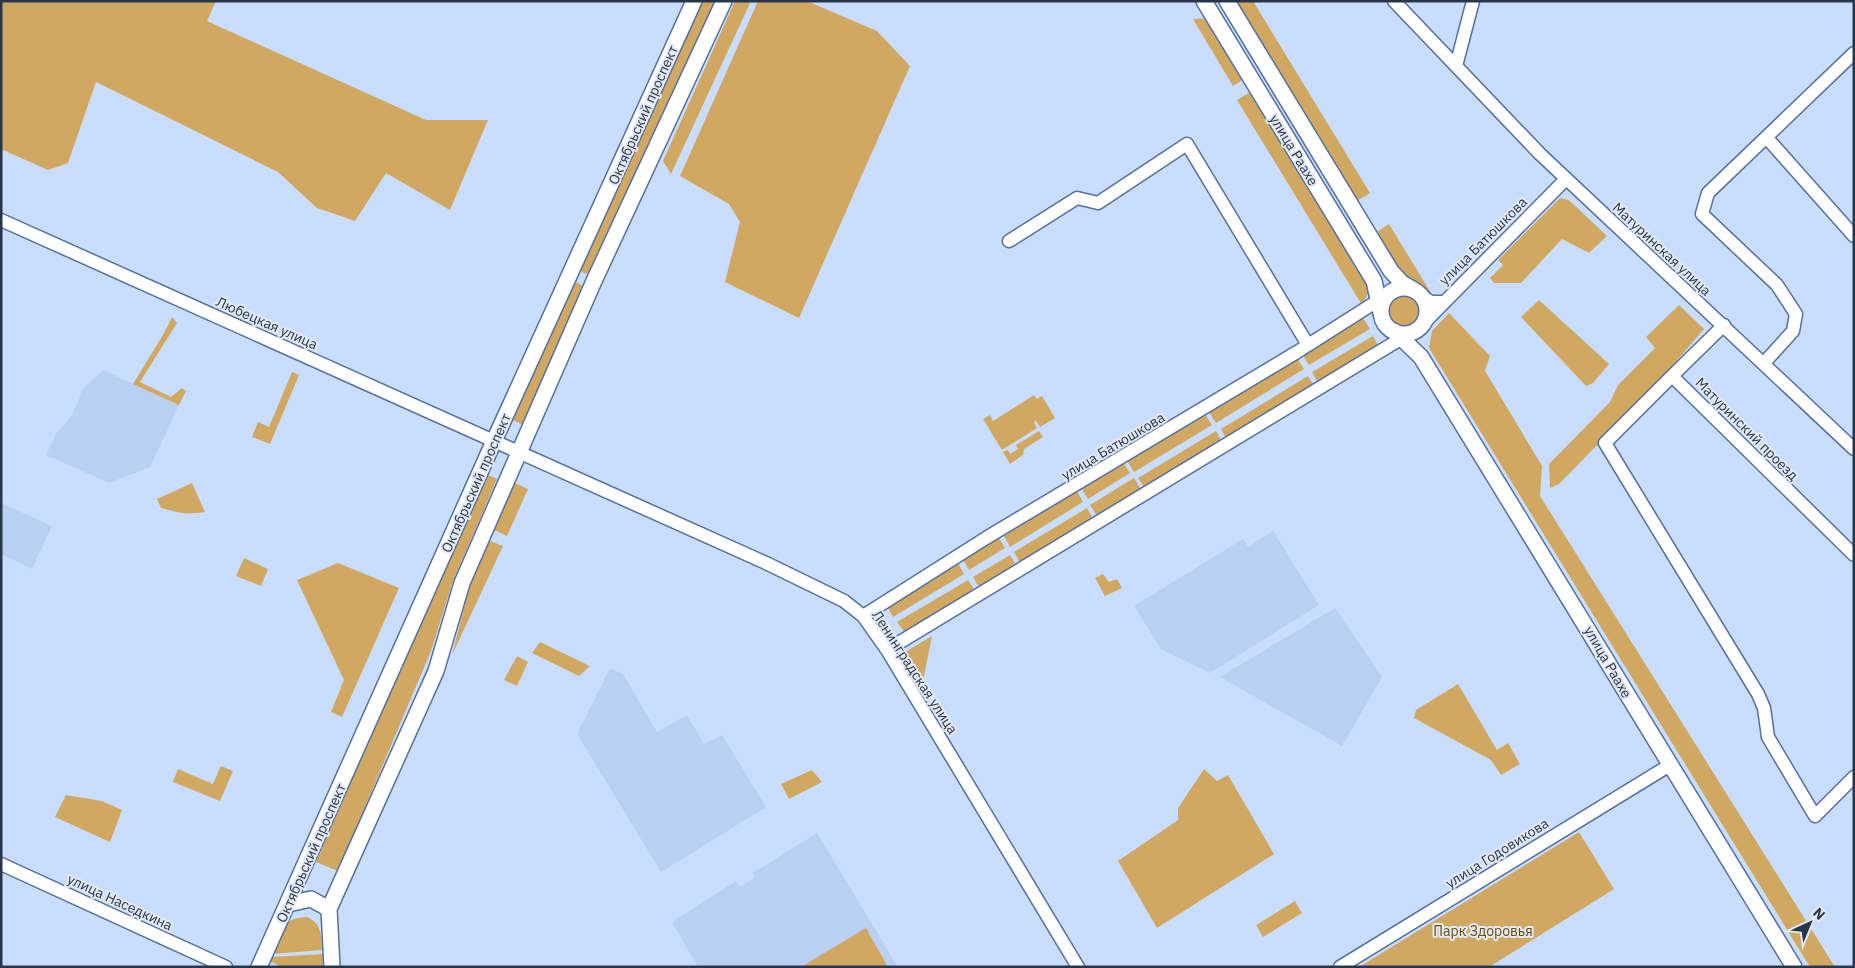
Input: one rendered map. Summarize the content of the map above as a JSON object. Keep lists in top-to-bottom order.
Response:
{
  "streets": {
    "main road": ["Октябрьский проспект", "улица Раахе"],
    "street": [
      "улица Батюшкова",
      "Матуринская улица",
      "Любецкая улица",
      "Матуринский проезд",
      "Ленинградская улица",
      "улица Годовикова",
      "улица Наседкина"
    ]
  },
  "crossings": [
    ["Октябрьский проспект", "Любецкая улица"],
    ["Октябрьский проспект", "Ленинградская улица"],
    ["улица Раахе", "улица Батюшкова"],
    ["улица Раахе", "улица Годовикова"],
    ["улица Батюшкова", "Матуринская улица"],
    ["улица Батюшкова", "Ленинградская улица"],
    ["Любецкая улица", "Ленинградская улица"]
  ],
  "parks": ["Парк Здоровья"],
  "north": "top right"
}
